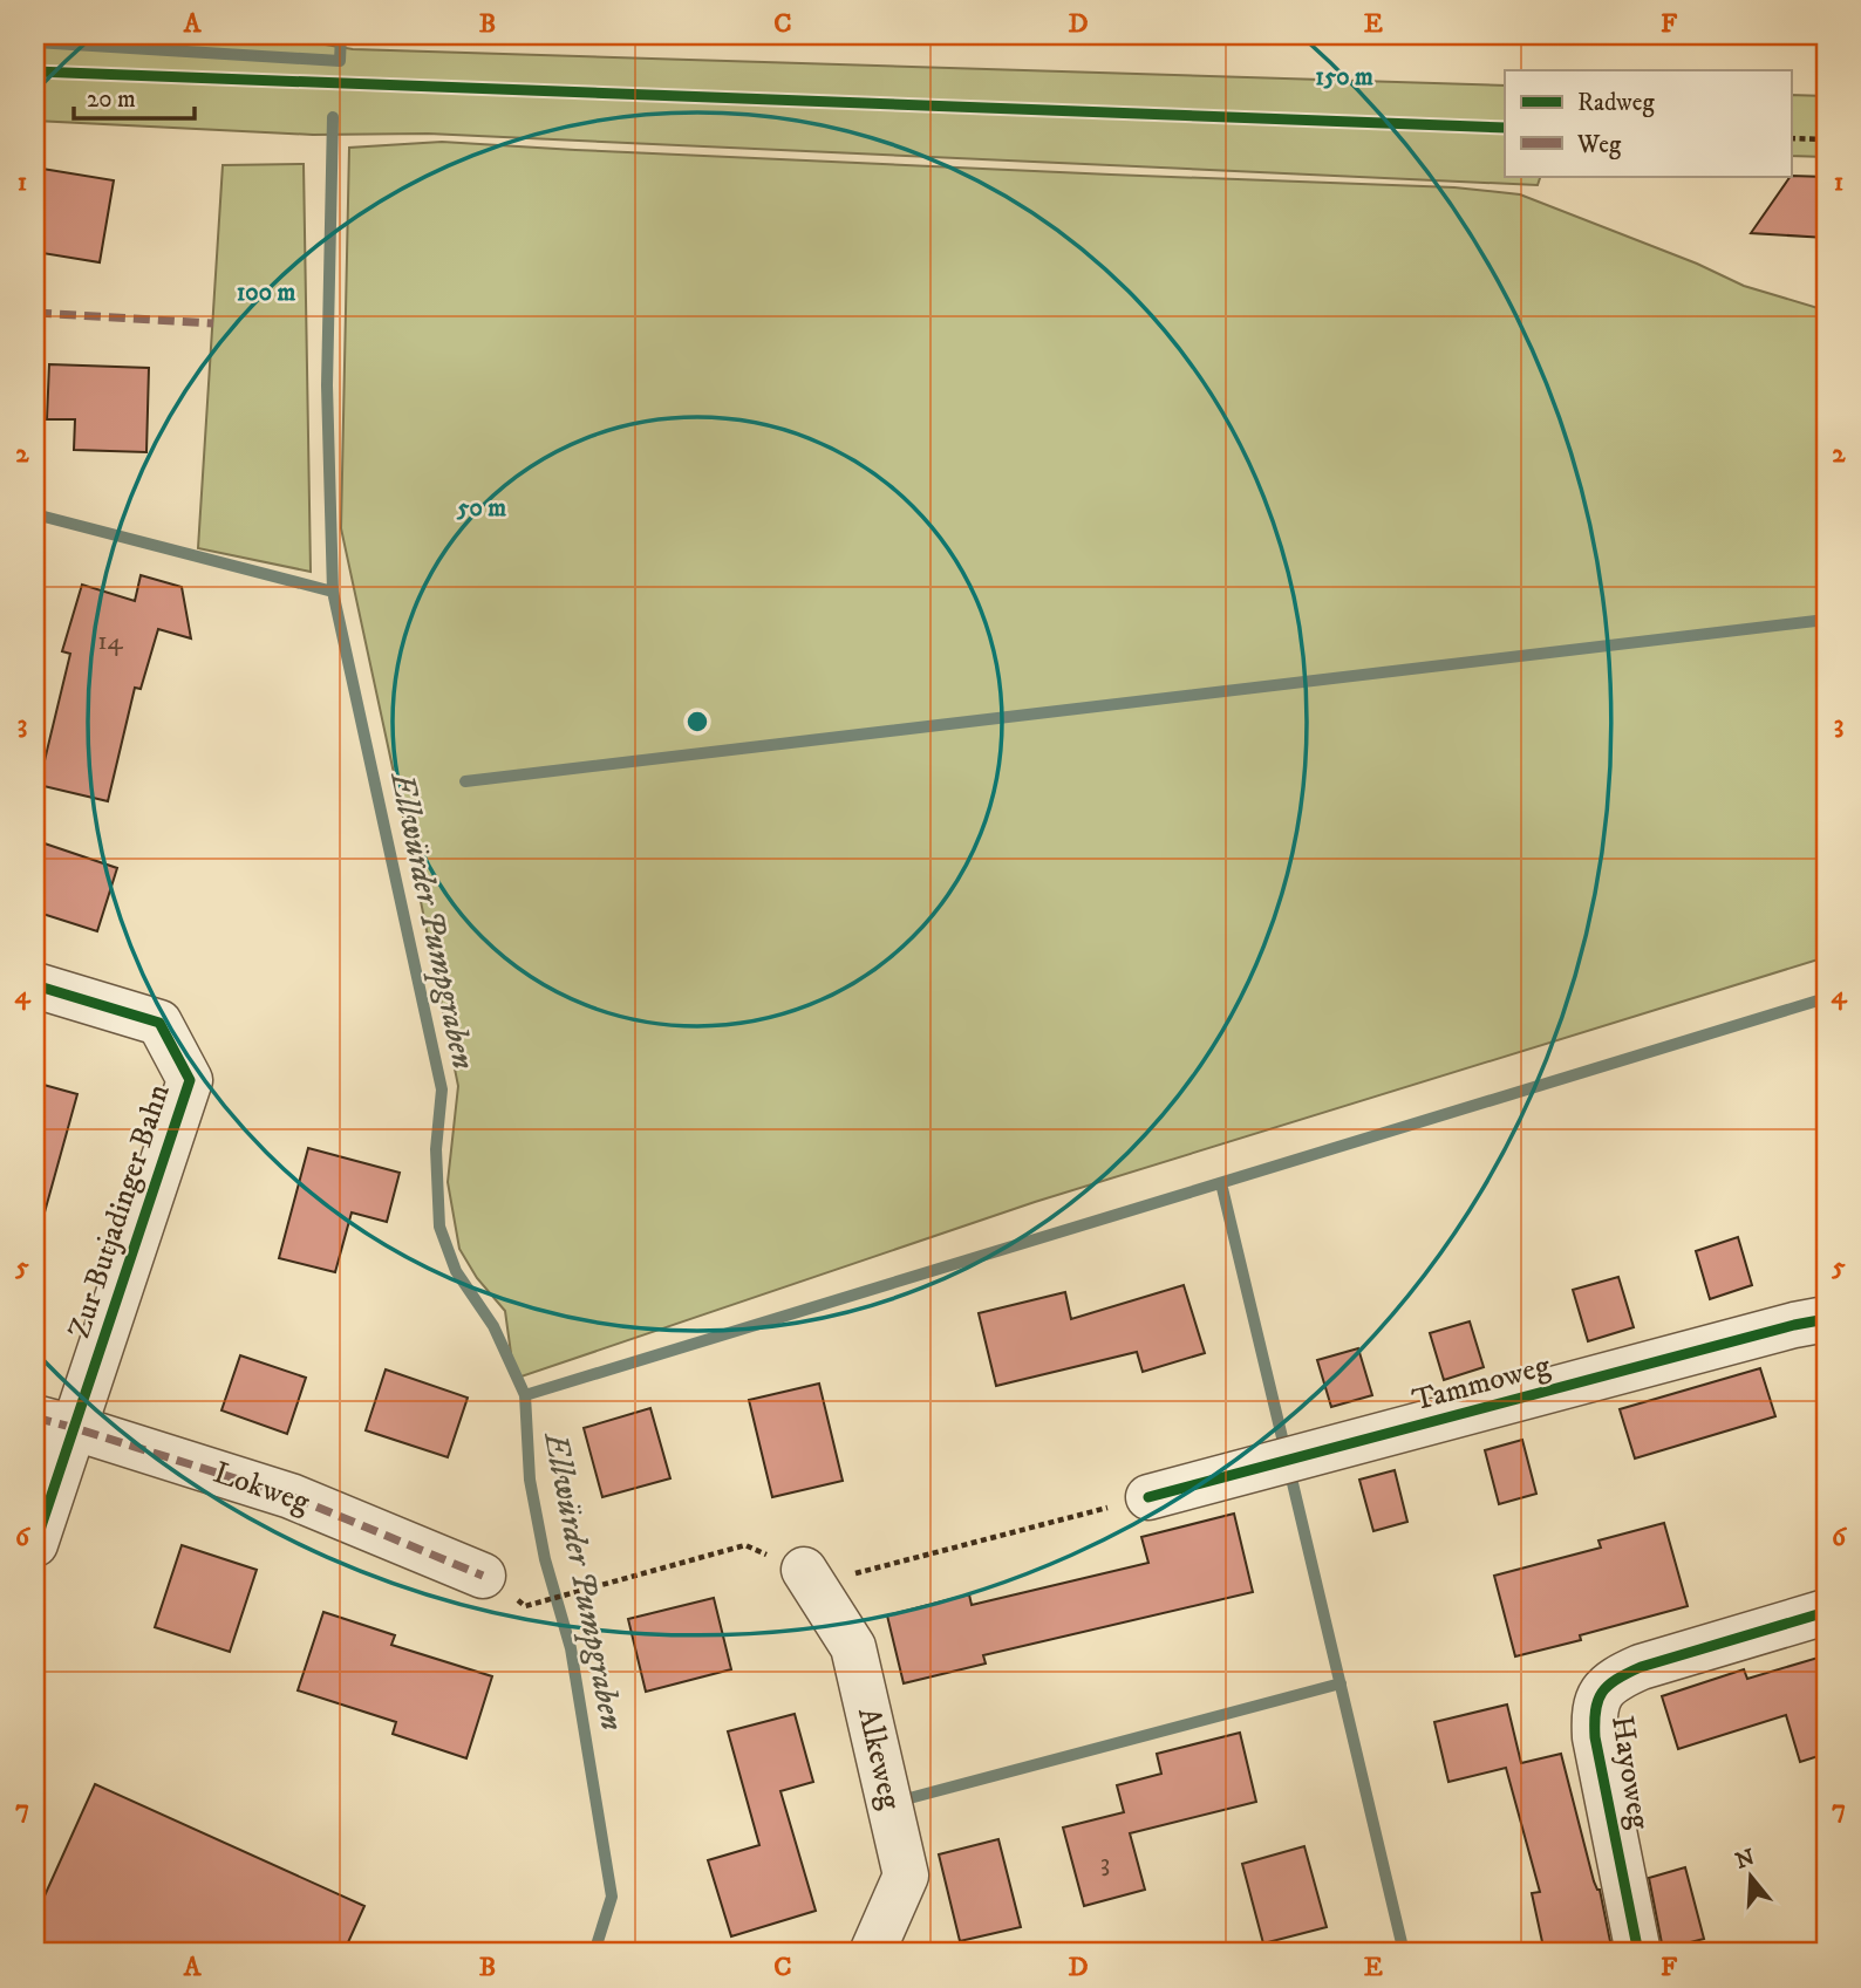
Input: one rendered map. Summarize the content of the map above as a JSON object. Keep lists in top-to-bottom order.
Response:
{
  "streets": {
    "street": [
      "Zur Butjadinger Bahn",
      "Tammoweg",
      "Lokweg",
      "Alkeweg",
      "Hayoweg"
    ]
  },
  "crossings": [
    ["Zur Butjadinger Bahn", "Lokweg"]
  ],
  "water": ["Ellwürder Pumpgraben"],
  "house_numbers": ["14", "3"],
  "legend": ["Radweg", "Weg"],
  "scale_bar": "20 m",
  "north": "top",
  "grid": {
    "columns": [
      "A",
      "B",
      "C",
      "D",
      "E",
      "F"
    ],
    "rows": [
      "1",
      "2",
      "3",
      "4",
      "5",
      "6",
      "7"
    ]
  },
  "rings": ["150 m", "100 m", "50 m"]
}
